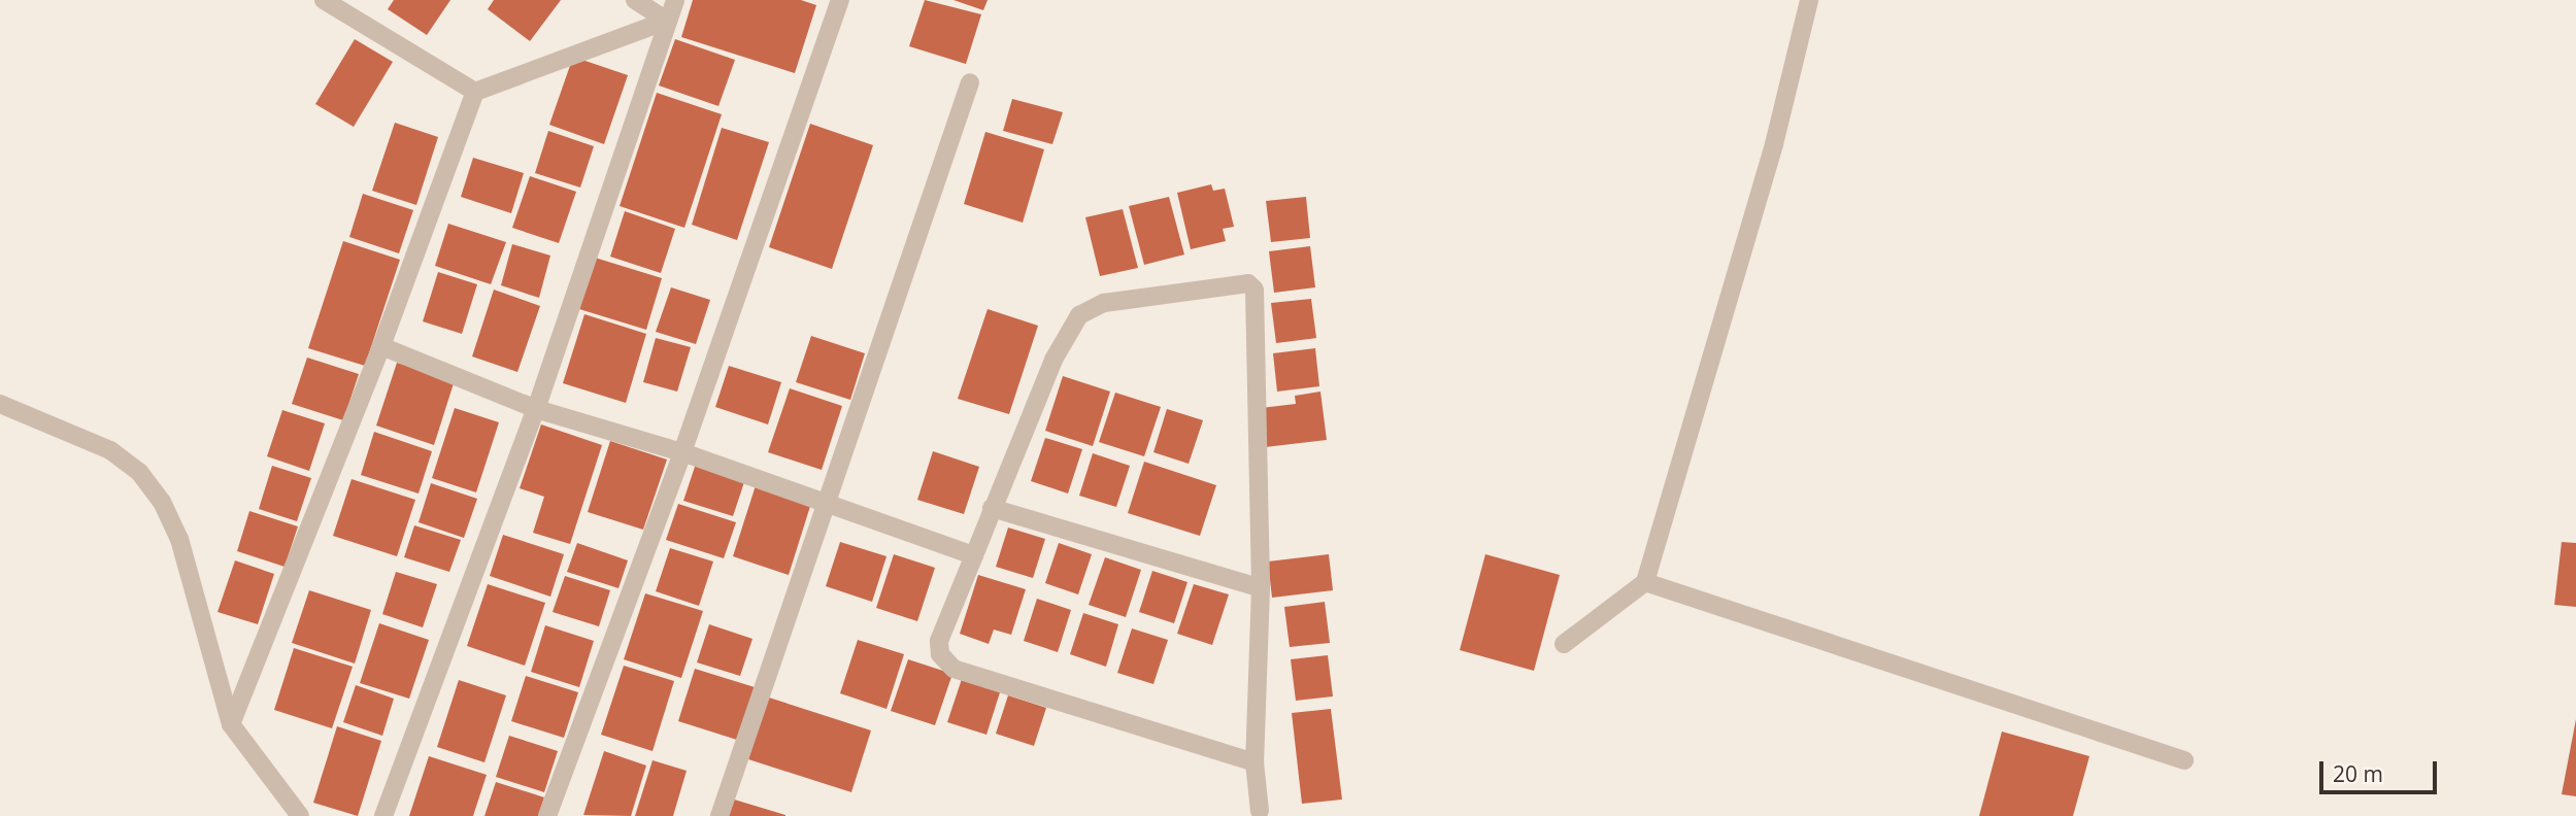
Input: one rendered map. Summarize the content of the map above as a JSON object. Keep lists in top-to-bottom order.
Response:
{
  "scale_bar": "20 m"
}
